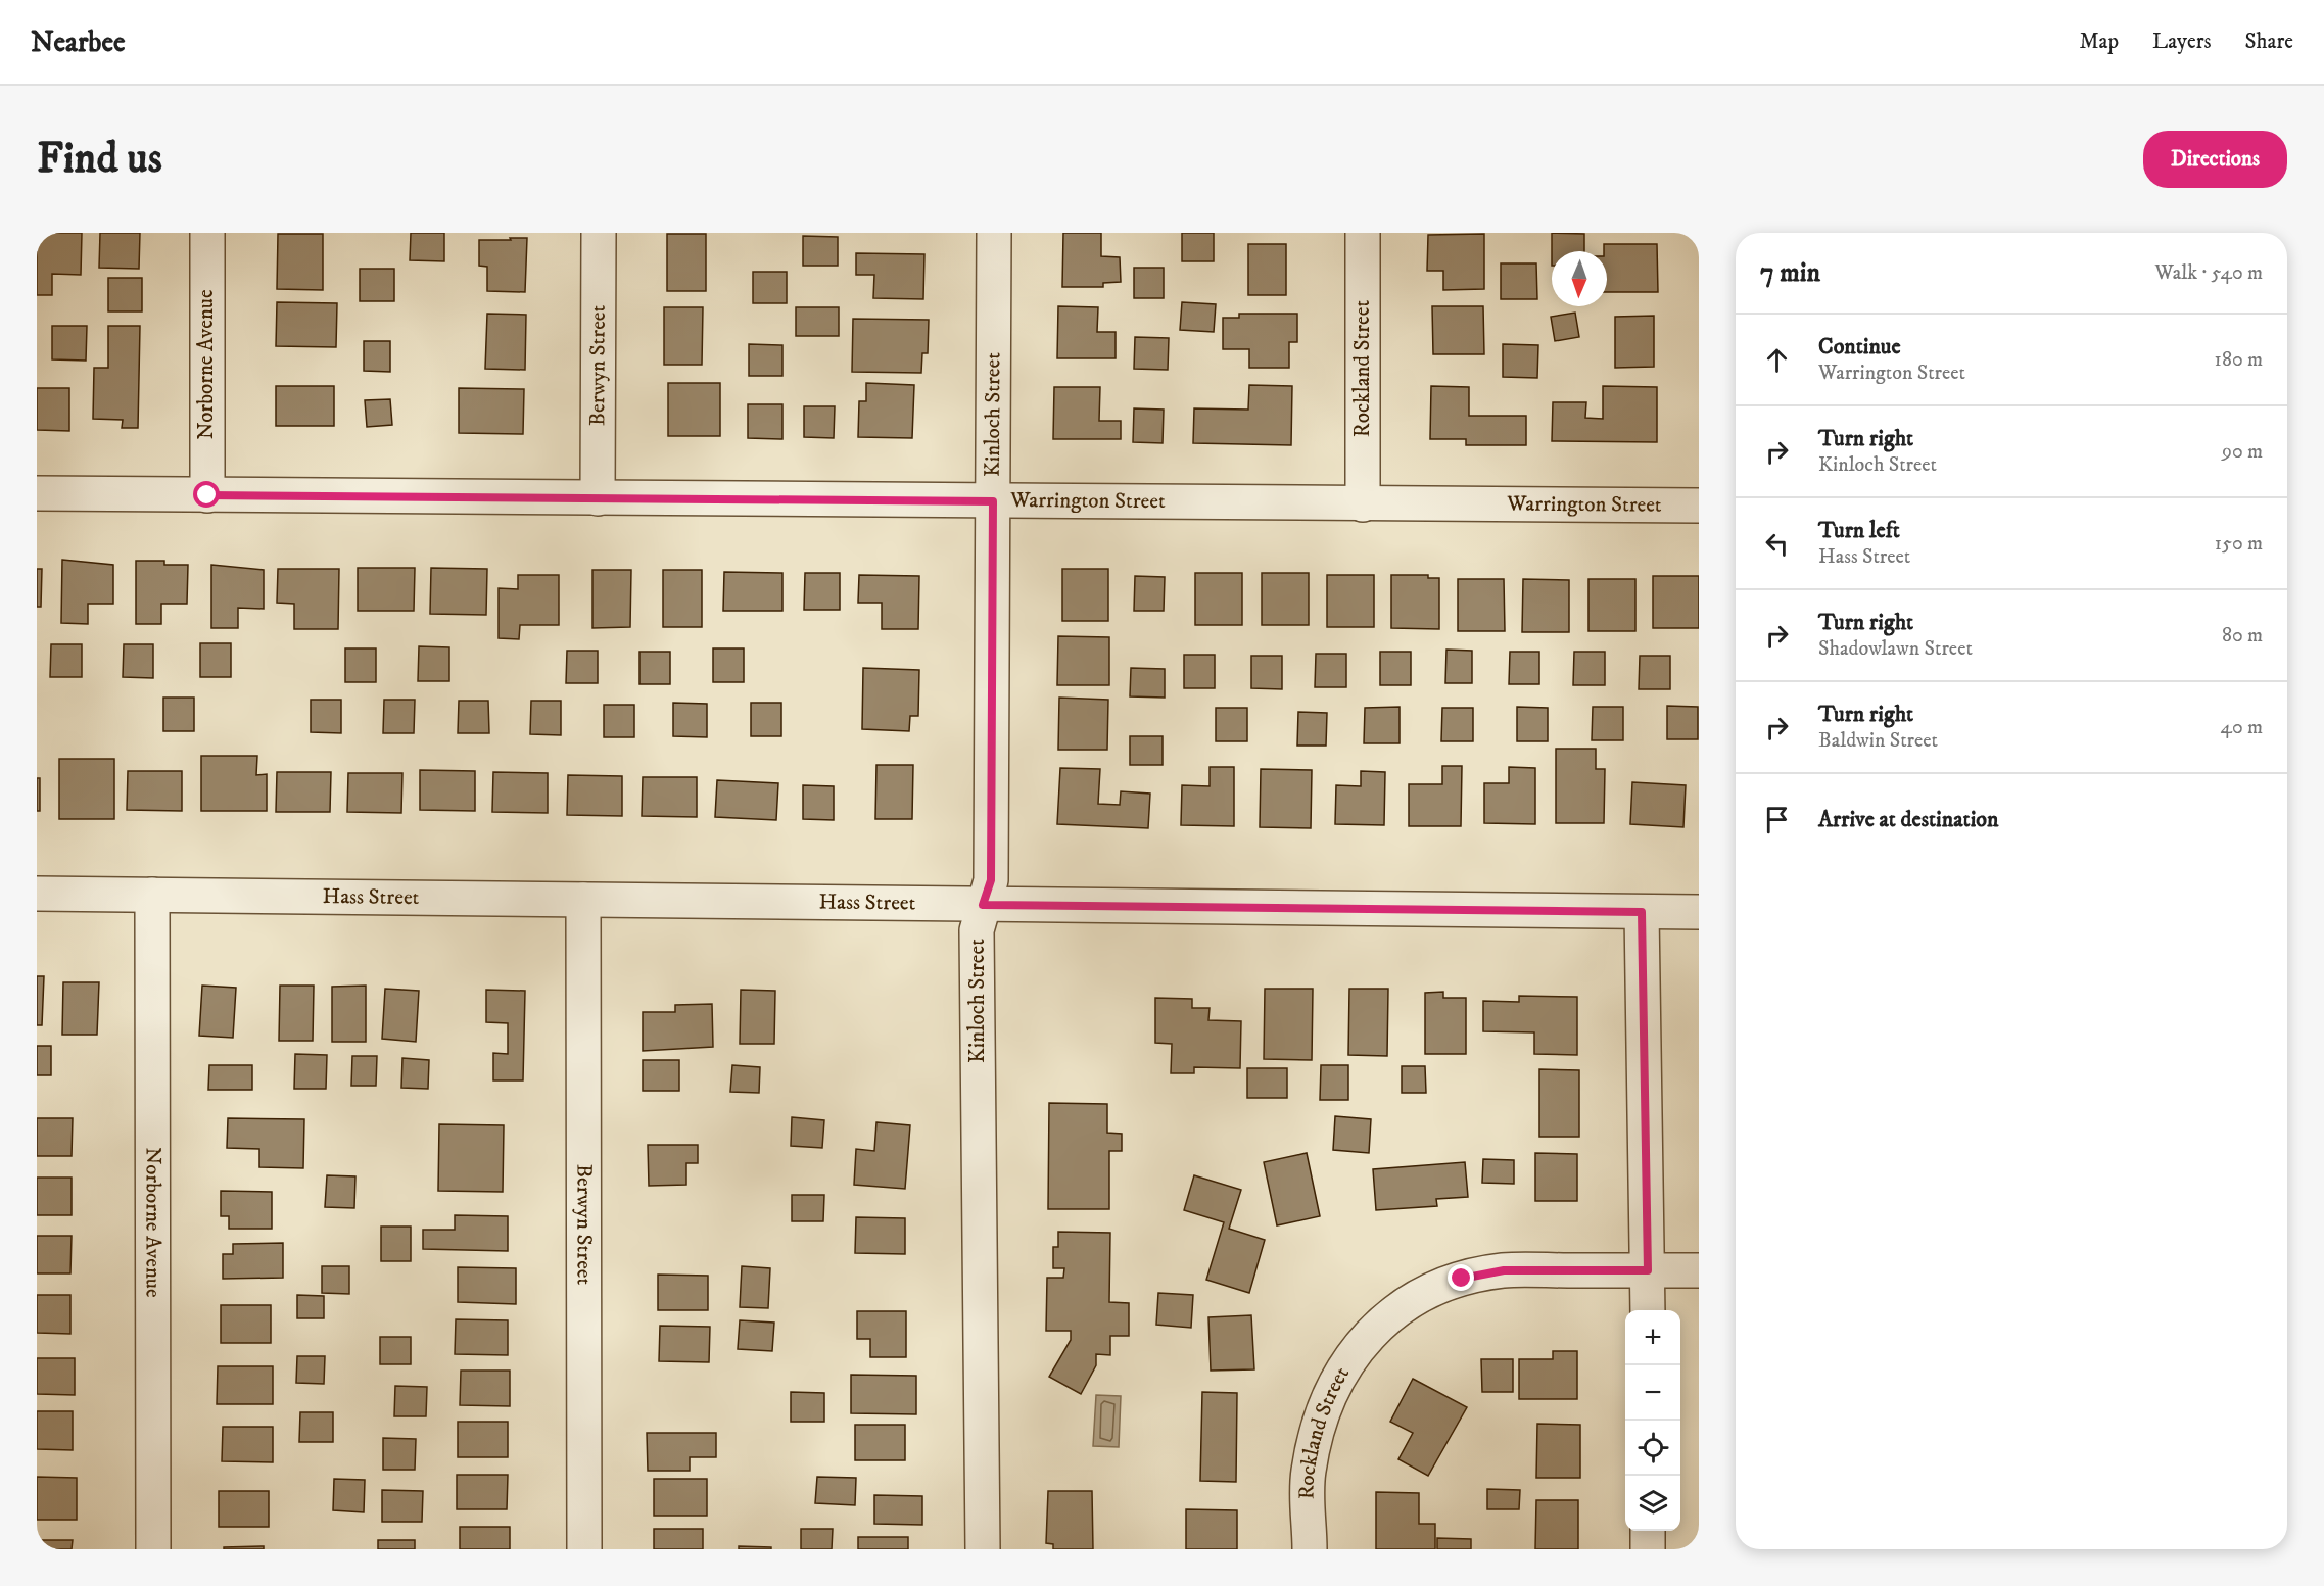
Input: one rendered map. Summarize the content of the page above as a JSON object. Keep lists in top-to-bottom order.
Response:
{
  "streets": {
    "street": [
      "Norborne Avenue",
      "Berwyn Street",
      "Rockland Street",
      "Kinloch Street",
      "Warrington Street",
      "Hass Street"
    ]
  },
  "crossings": [
    ["Norborne Avenue", "Warrington Street"],
    ["Norborne Avenue", "Hass Street"],
    ["Berwyn Street", "Warrington Street"],
    ["Berwyn Street", "Hass Street"],
    ["Rockland Street", "Warrington Street"],
    ["Kinloch Street", "Warrington Street"],
    ["Kinloch Street", "Hass Street"]
  ],
  "north": "bottom",
  "page": {
    "header": "Nearbee",
    "nav": ["Map", "Layers", "Share"],
    "buttons": "Directions",
    "title": "Find us",
    "heading": ["7 min", "Walk · 540 m"],
    "list": [
      ["Continue", "Warrington Street", "180 m"],
      ["Turn right", "Kinloch Street", "90 m"],
      ["Turn left", "Hass Street", "150 m"],
      ["Turn right", "Shadowlawn Street", "80 m"],
      ["Turn right", "Baldwin Street", "40 m"],
      "Arrive at destination"
    ],
    "map_buttons": ["+", "−"]
  }
}
